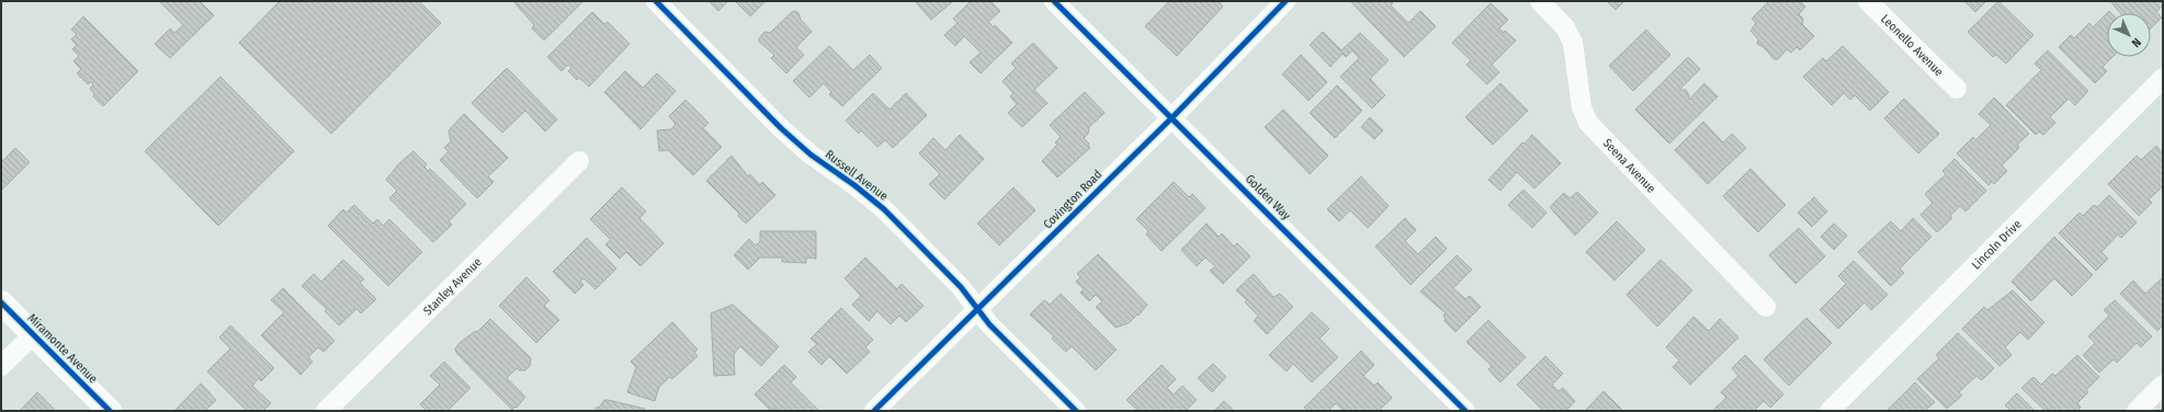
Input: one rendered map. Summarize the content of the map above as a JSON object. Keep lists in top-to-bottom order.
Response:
{
  "streets": {
    "street": [
      "Leonello Avenue",
      "Seena Avenue",
      "Russell Avenue",
      "Golden Way",
      "Covington Road",
      "Lincoln Drive",
      "Stanley Avenue",
      "Miramonte Avenue"
    ]
  },
  "crossings": [
    ["Russell Avenue", "Covington Road"],
    ["Golden Way", "Covington Road"]
  ],
  "north": "bottom right"
}
